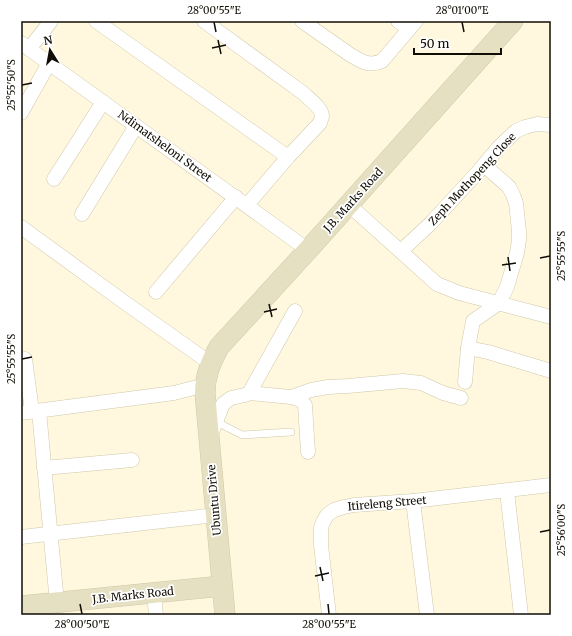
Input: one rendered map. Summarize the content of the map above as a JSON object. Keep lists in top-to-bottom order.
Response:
{
  "streets": {
    "street": [
      "Ndimatsheloni Street",
      "Zeph Mothopeng Close",
      "J.B. Marks Road",
      "Ubuntu Drive",
      "Itireleng Street"
    ]
  },
  "crossings": [
    ["Ndimatsheloni Street", "J.B. Marks Road"],
    ["J.B. Marks Road", "Ubuntu Drive"]
  ],
  "scale_bar": "50 m",
  "north": "top",
  "coordinates": [
    "28°00'55\"E",
    "28°01'00\"E",
    "25°55'50\"S",
    "25°55'55\"S",
    "25°56'00\"S",
    "28°00'50\"E"
  ]
}
